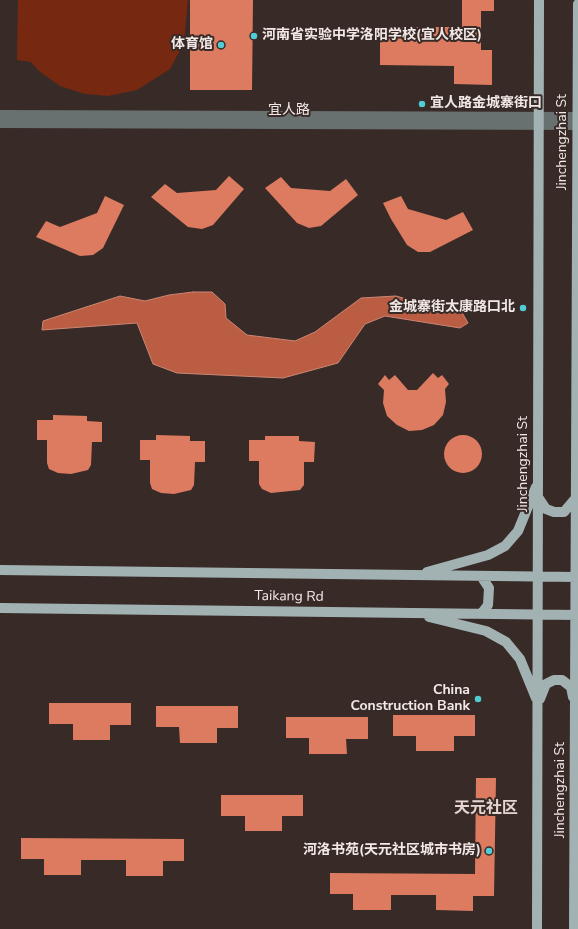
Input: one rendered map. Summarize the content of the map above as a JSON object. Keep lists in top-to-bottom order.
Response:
{
  "streets": {
    "main road": ["Jinchengzhai St", "Taikang Rd"],
    "street": ["宜人路"]
  },
  "crossings": [
    ["宜人路", "Jinchengzhai St"],
    ["Jinchengzhai St", "Taikang Rd"]
  ],
  "districts": ["天元社区"],
  "places": [
    "河南省实验中学洛阳学校(宜人校区)",
    "体育馆",
    "宜人路金城寨街口",
    "金城寨街太康路口北",
    "China Construction Bank",
    "河洛书苑(天元社区城市书房)"
  ]
}
